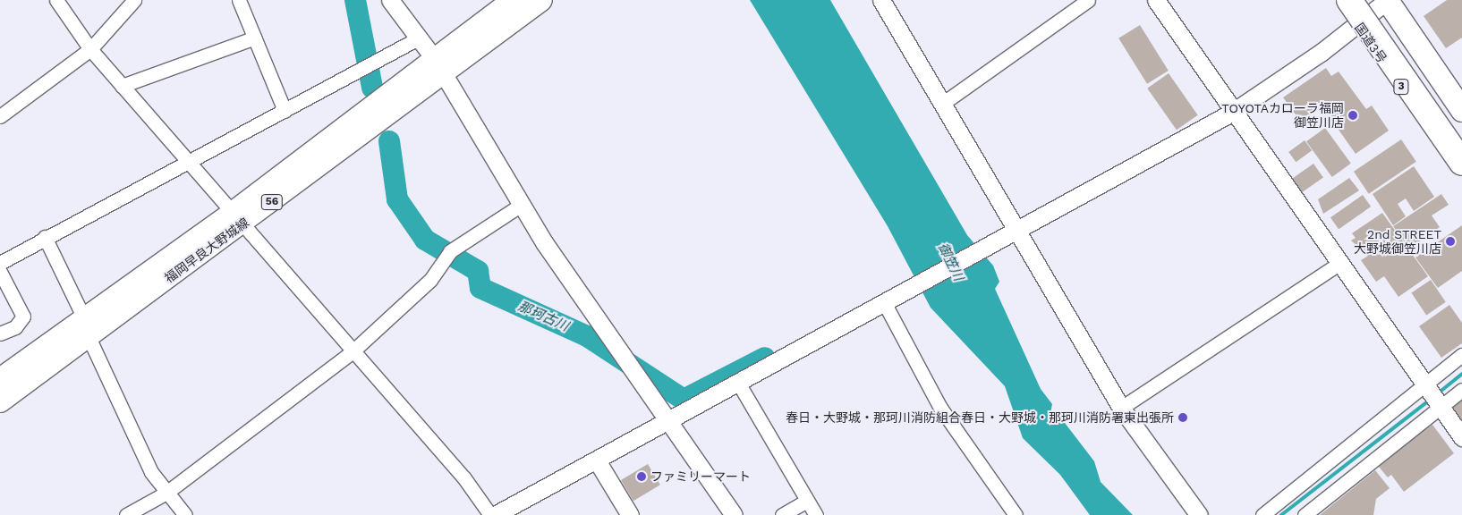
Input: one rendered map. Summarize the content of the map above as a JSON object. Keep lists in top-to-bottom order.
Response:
{
  "streets": {
    "highway": ["国道3号", "3"],
    "main road": ["56", "福岡早良大野城線"]
  },
  "water": ["御笠川", "那珂古川"],
  "places": [
    "TOYOTAカローラ福岡 御笠川店",
    "2nd STREET 大野城御笠川店",
    "春日・大野城・那珂川消防組合春日・大野城・那珂川消防署東出張所",
    "ファミリーマート"
  ]
}
